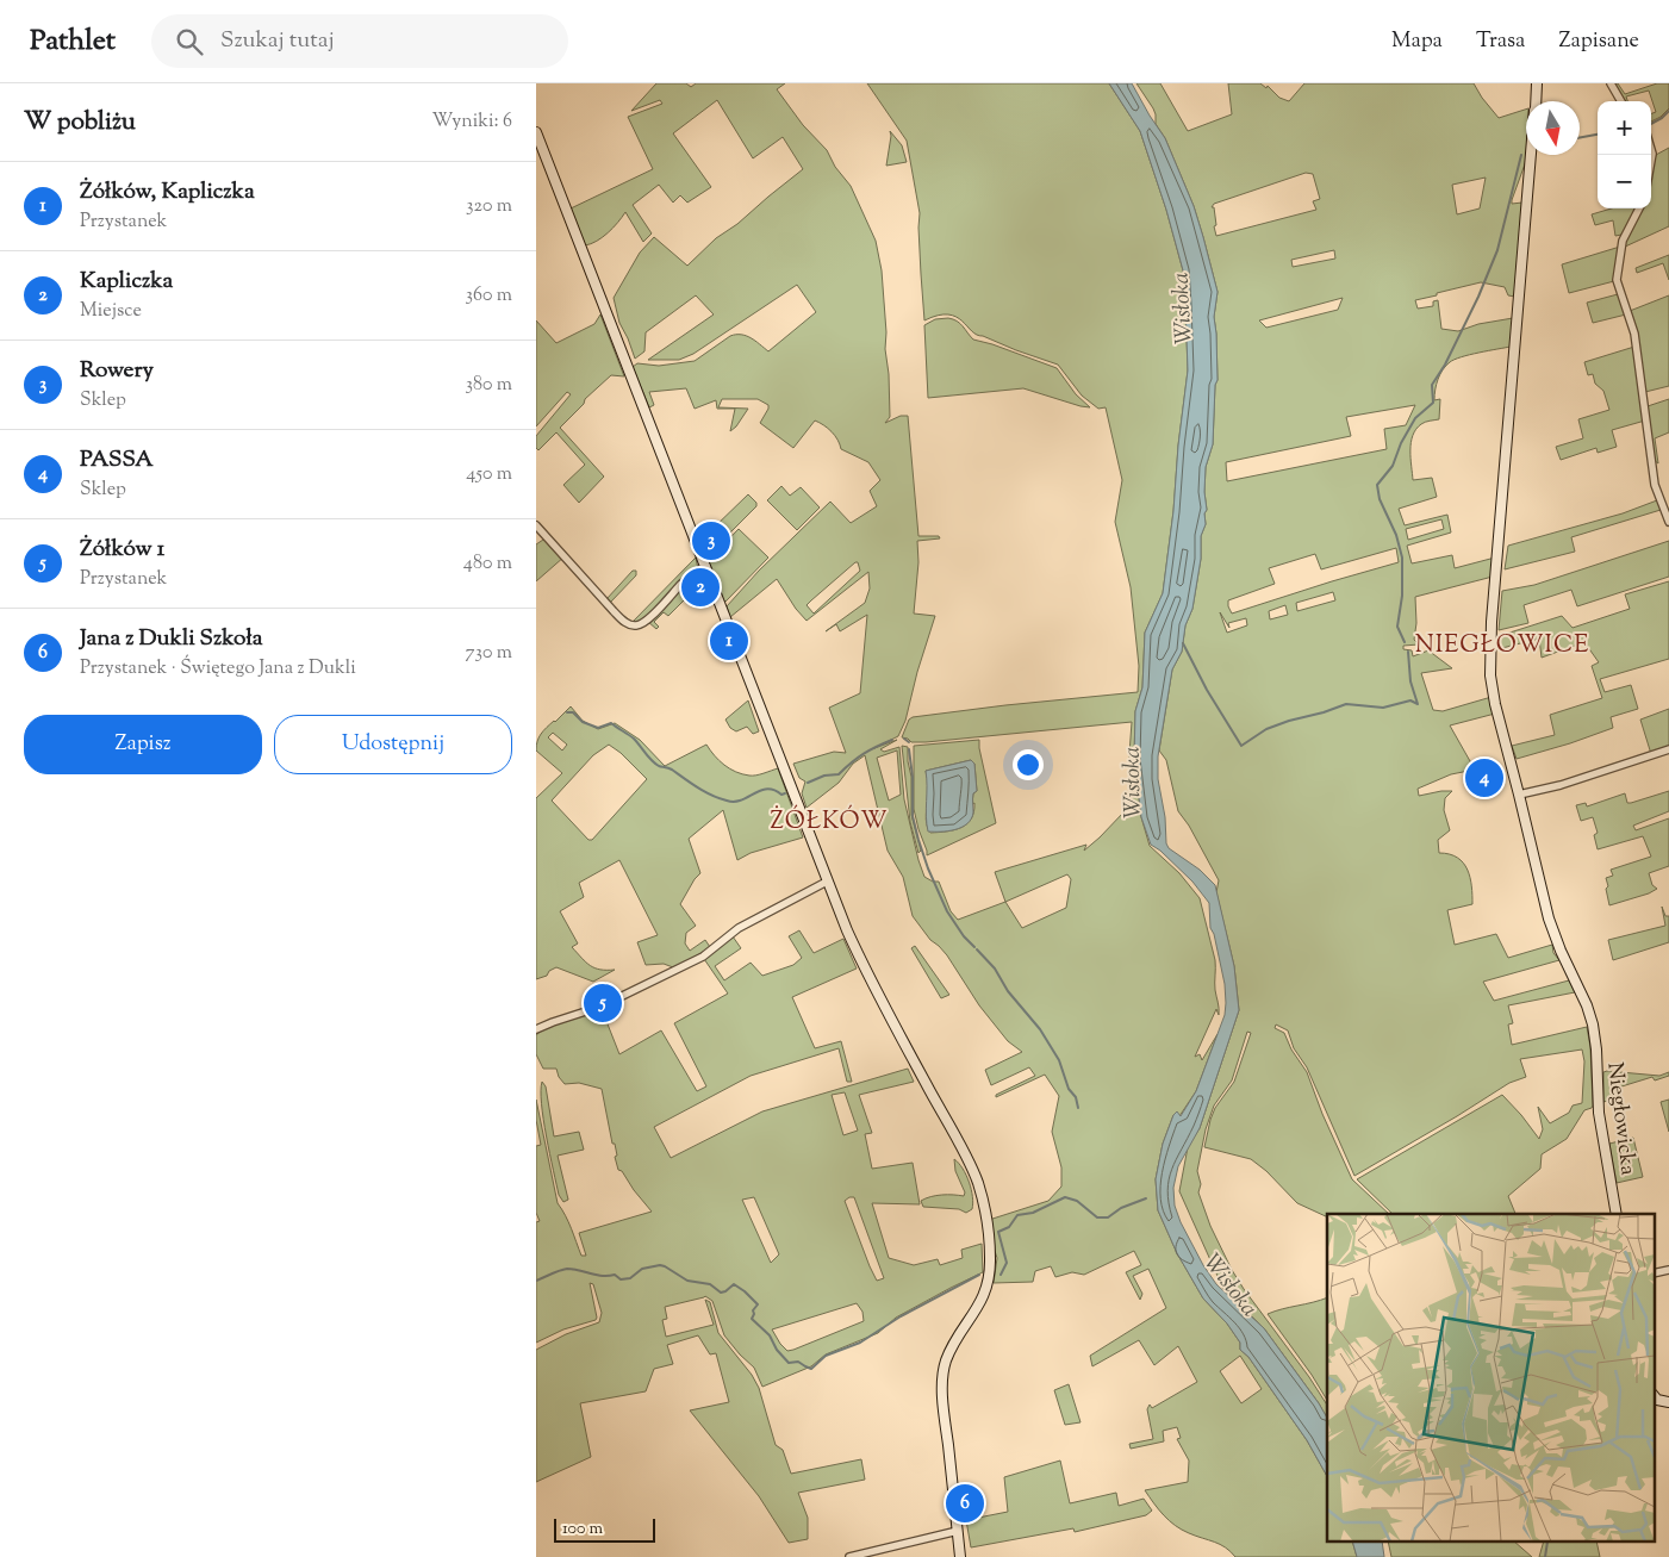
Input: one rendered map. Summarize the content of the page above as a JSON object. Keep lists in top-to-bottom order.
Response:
{
  "streets": {
    "main road": ["Niegłowicka"]
  },
  "districts": ["NIEGŁOWICE", "ŻÓŁKÓW"],
  "water": ["Wisłoka"],
  "scale_bar": "100 m",
  "north": "bottom",
  "page": {
    "header": "Pathlet",
    "search": "Szukaj tutaj",
    "nav": ["Mapa", "Trasa", "Zapisane"],
    "heading": ["W pobliżu", "Wyniki: 6"],
    "map_buttons": ["+", "−"],
    "list": [
      {
        "mark": "1",
        "name": "Żółków, Kapliczka",
        "note": "Przystanek",
        "value": "320 m"
      },
      {
        "mark": "2",
        "name": "Kapliczka",
        "note": "Miejsce",
        "value": "360 m"
      },
      {
        "mark": "3",
        "name": "Rowery",
        "note": "Sklep",
        "value": "380 m"
      },
      {
        "mark": "4",
        "name": "PASSA",
        "note": "Sklep",
        "value": "450 m"
      },
      {
        "mark": "5",
        "name": "Żółków 1",
        "note": "Przystanek",
        "value": "480 m"
      },
      {
        "mark": "6",
        "name": "Jana z Dukli Szkoła",
        "note": "Przystanek · Świętego Jana z Dukli",
        "value": "730 m"
      }
    ],
    "pins": [
      "3",
      "2",
      "1",
      "4",
      "5",
      "6"
    ],
    "buttons": ["Zapisz", "Udostępnij"],
    "scale": "100 m"
  }
}
